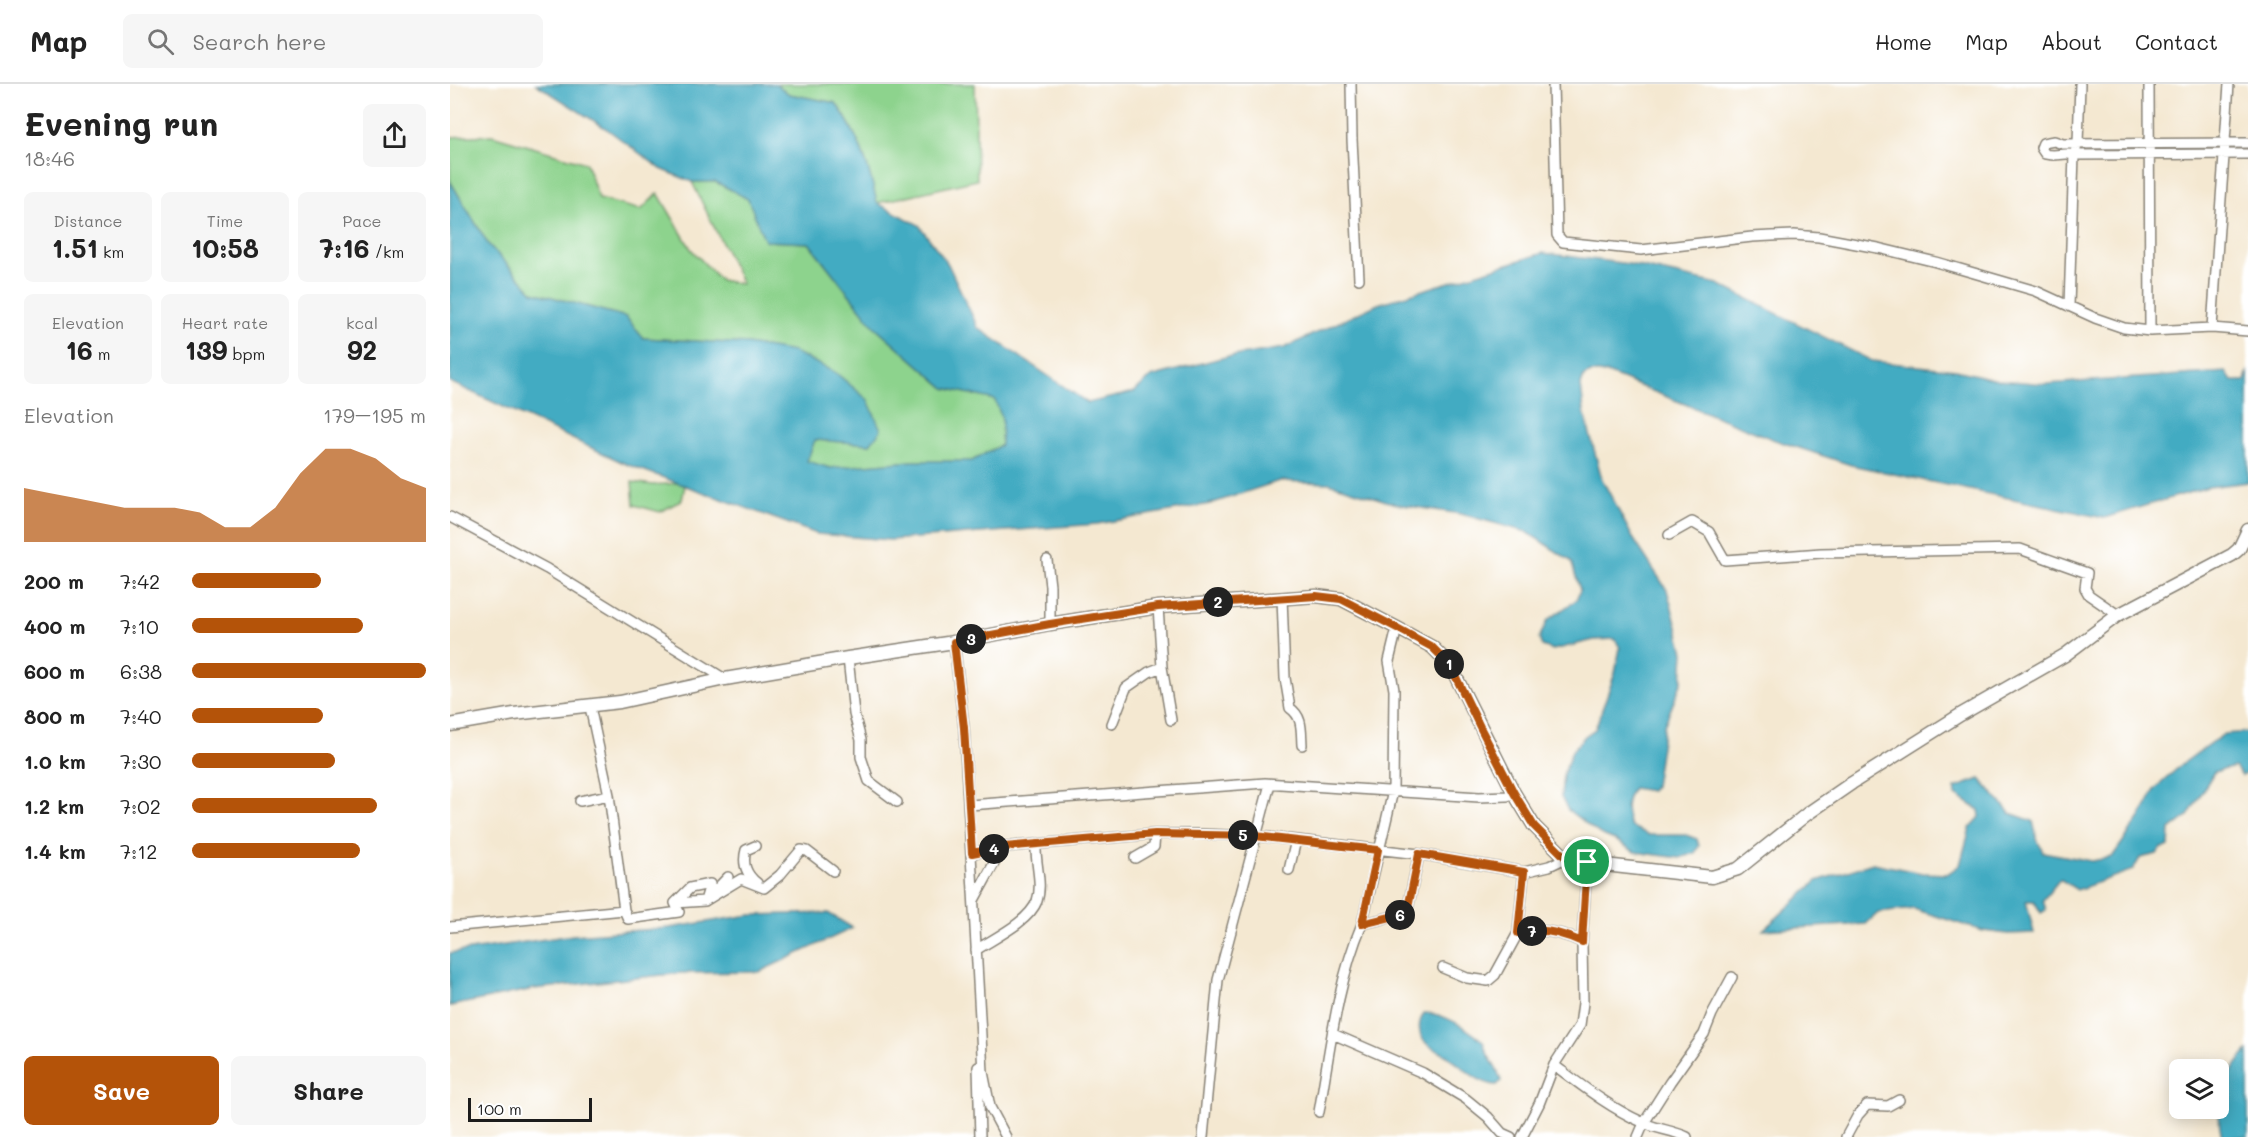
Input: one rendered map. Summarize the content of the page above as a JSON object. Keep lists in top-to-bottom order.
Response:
{
  "scale_bar": "100 m",
  "page": {
    "header": "Map",
    "search": "Search here",
    "nav": [
      "Home",
      "Map",
      "About",
      "Contact"
    ],
    "heading": ["Evening run", "18:46"],
    "stats": [
      ["Distance", "1.51 km"],
      ["Time", "10:58"],
      ["Pace", "7:16 /km"],
      ["Elevation", "16 m"],
      ["Heart rate", "139 bpm"],
      ["kcal", "92"]
    ],
    "chart": ["Elevation", "179–195 m"],
    "list": [
      {
        "name": "200 m",
        "note": "7:42"
      },
      {
        "name": "400 m",
        "note": "7:10"
      },
      {
        "name": "600 m",
        "note": "6:38"
      },
      {
        "name": "800 m",
        "note": "7:40"
      },
      {
        "name": "1.0 km",
        "note": "7:30"
      },
      {
        "name": "1.2 km",
        "note": "7:02"
      },
      {
        "name": "1.4 km",
        "note": "7:12"
      }
    ],
    "pins": [
      "2",
      "3",
      "1",
      "5",
      "4",
      "6",
      "7"
    ],
    "buttons": ["Save", "Share"],
    "scale": "100 m"
  }
}
